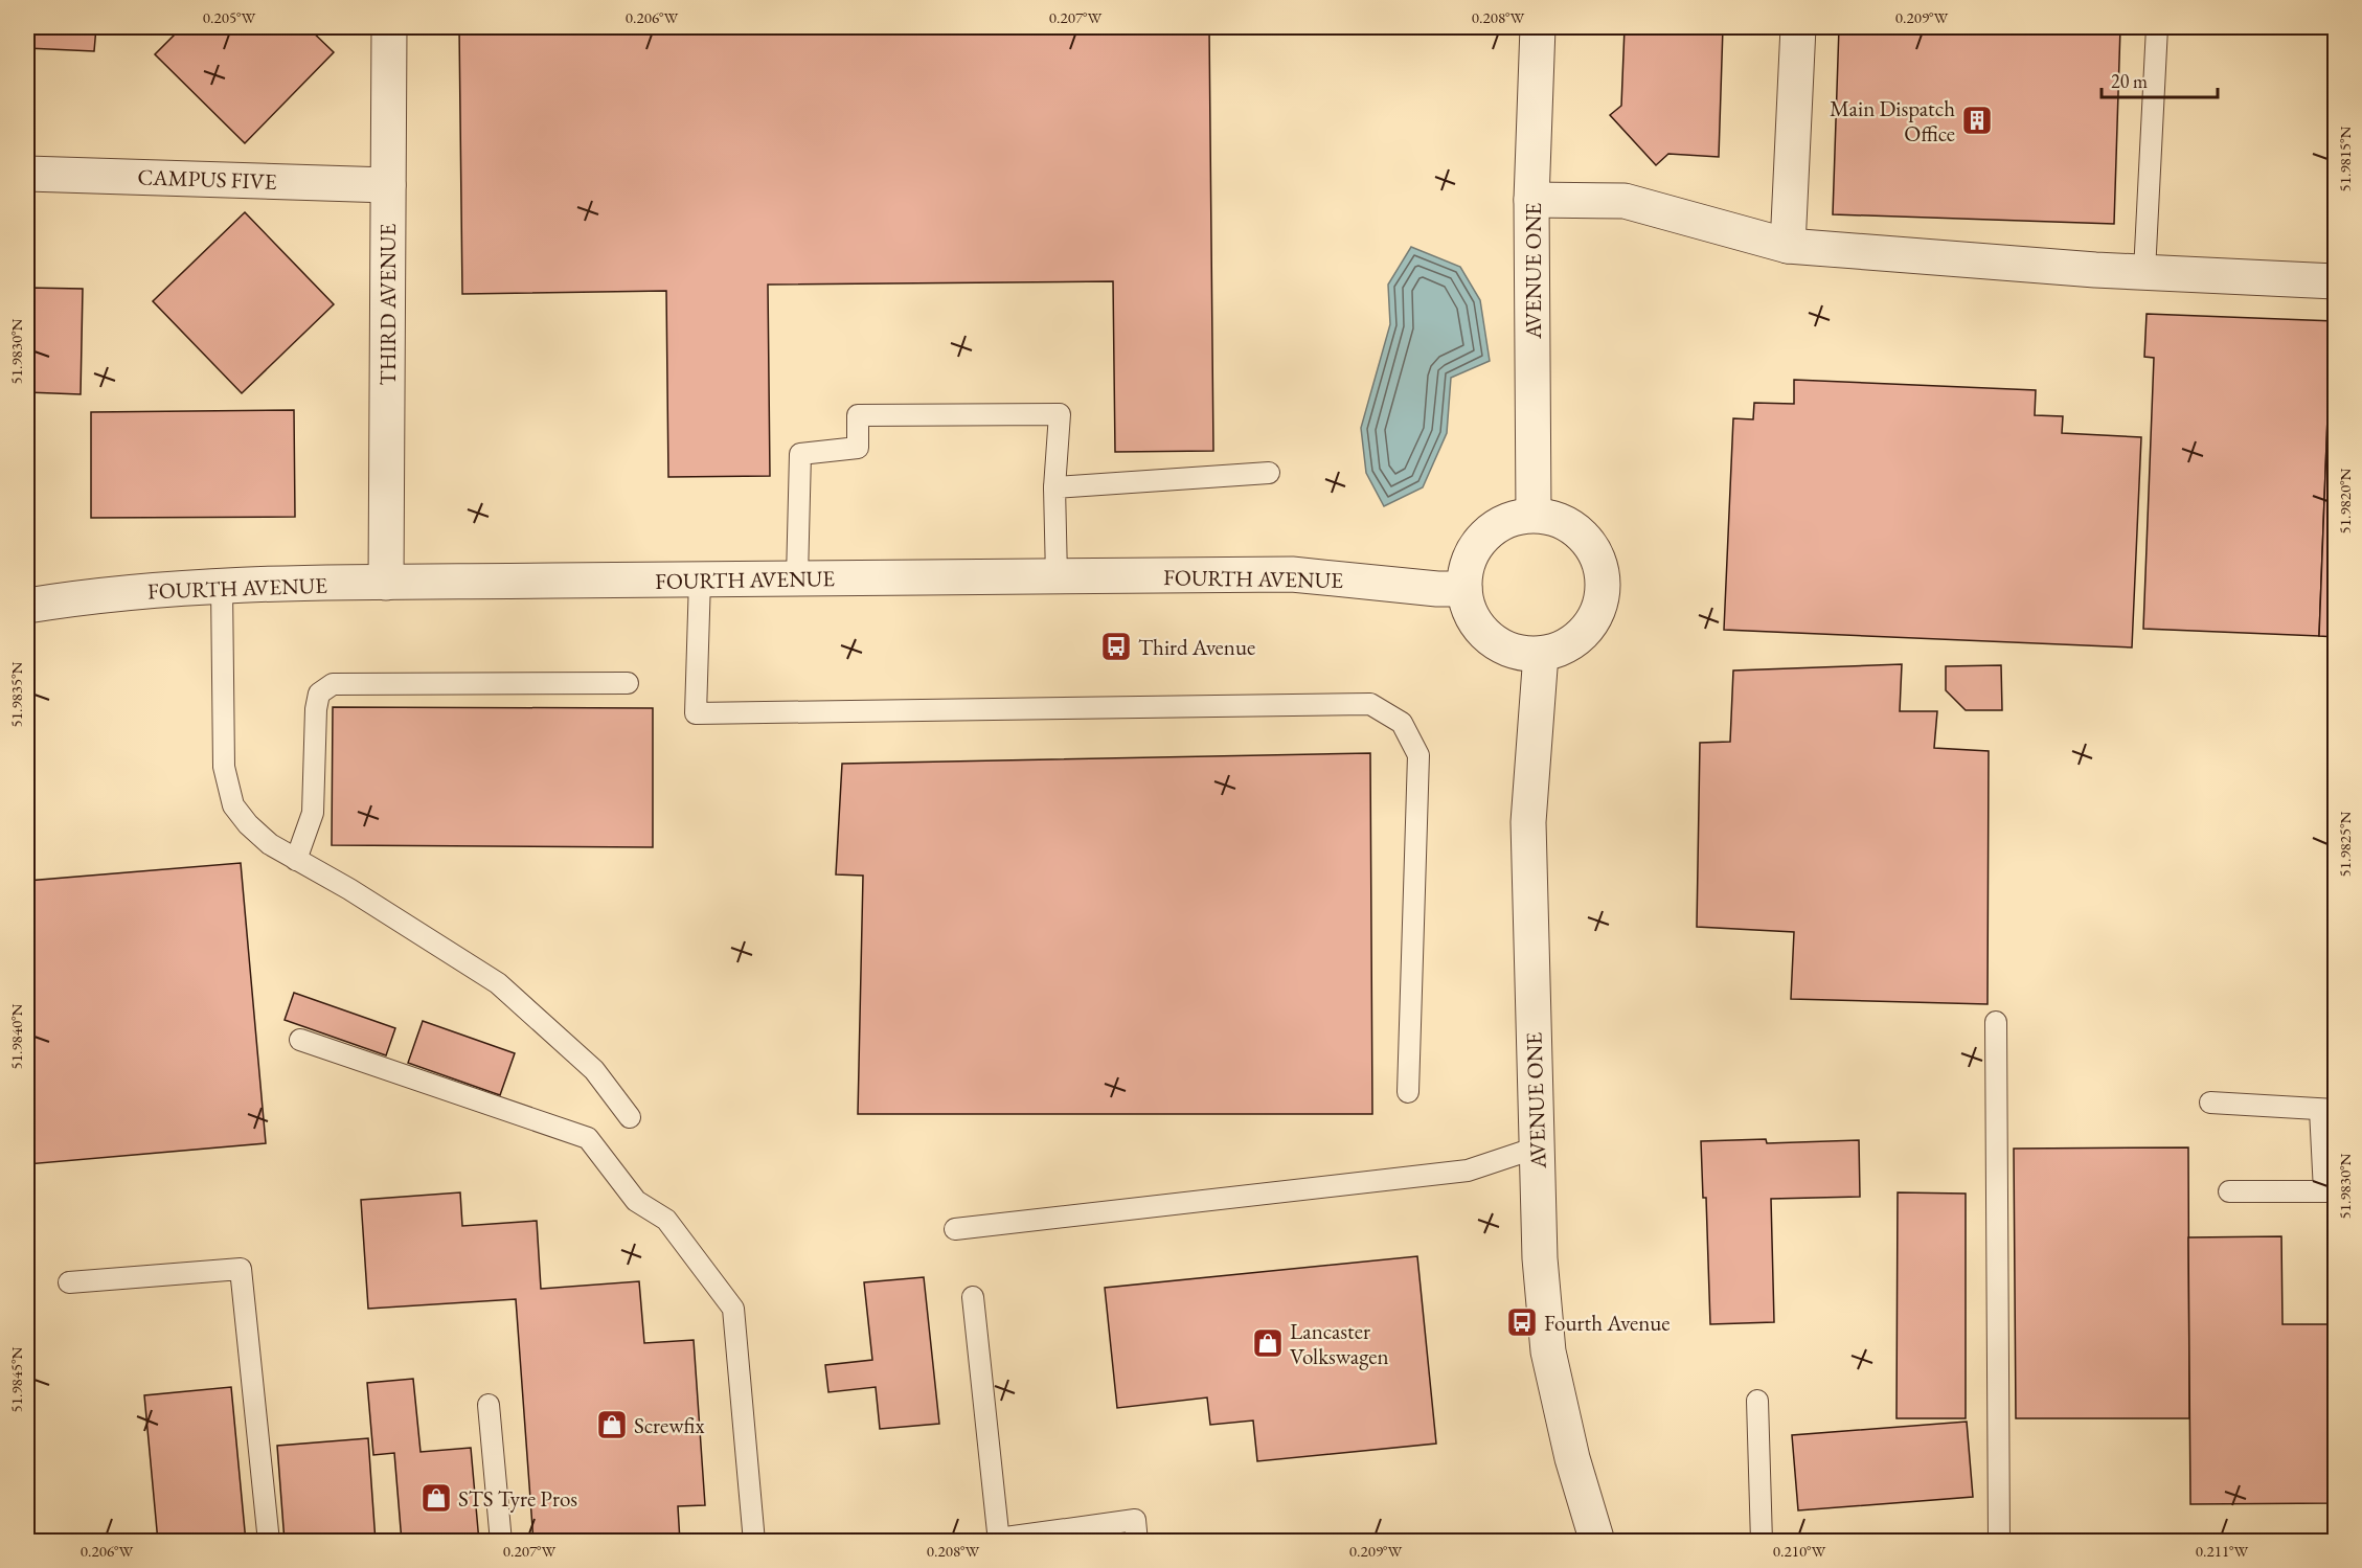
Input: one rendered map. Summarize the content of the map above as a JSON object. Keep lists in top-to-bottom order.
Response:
{
  "streets": {
    "street": [
      "CAMPUS FIVE",
      "AVENUE ONE",
      "THIRD AVENUE",
      "FOURTH AVENUE"
    ]
  },
  "crossings": [
    ["CAMPUS FIVE", "THIRD AVENUE"],
    ["AVENUE ONE", "FOURTH AVENUE"],
    ["THIRD AVENUE", "FOURTH AVENUE"]
  ],
  "places": {
    "building": ["Main Dispatch Office"],
    "bus stop": ["Third Avenue", "Fourth Avenue"],
    "shop": ["Lancaster Volkswagen", "Screwfix", "STS Tyre Pros"]
  },
  "scale_bar": "20 m",
  "coordinates": [
    "0.205°W",
    "0.206°W",
    "0.207°W",
    "0.208°W",
    "0.209°W",
    "51.9815°N",
    "51.9830°N",
    "51.9820°N",
    "51.9835°N",
    "51.9825°N",
    "51.9840°N",
    "51.9845°N",
    "0.210°W",
    "0.211°W"
  ]
}
